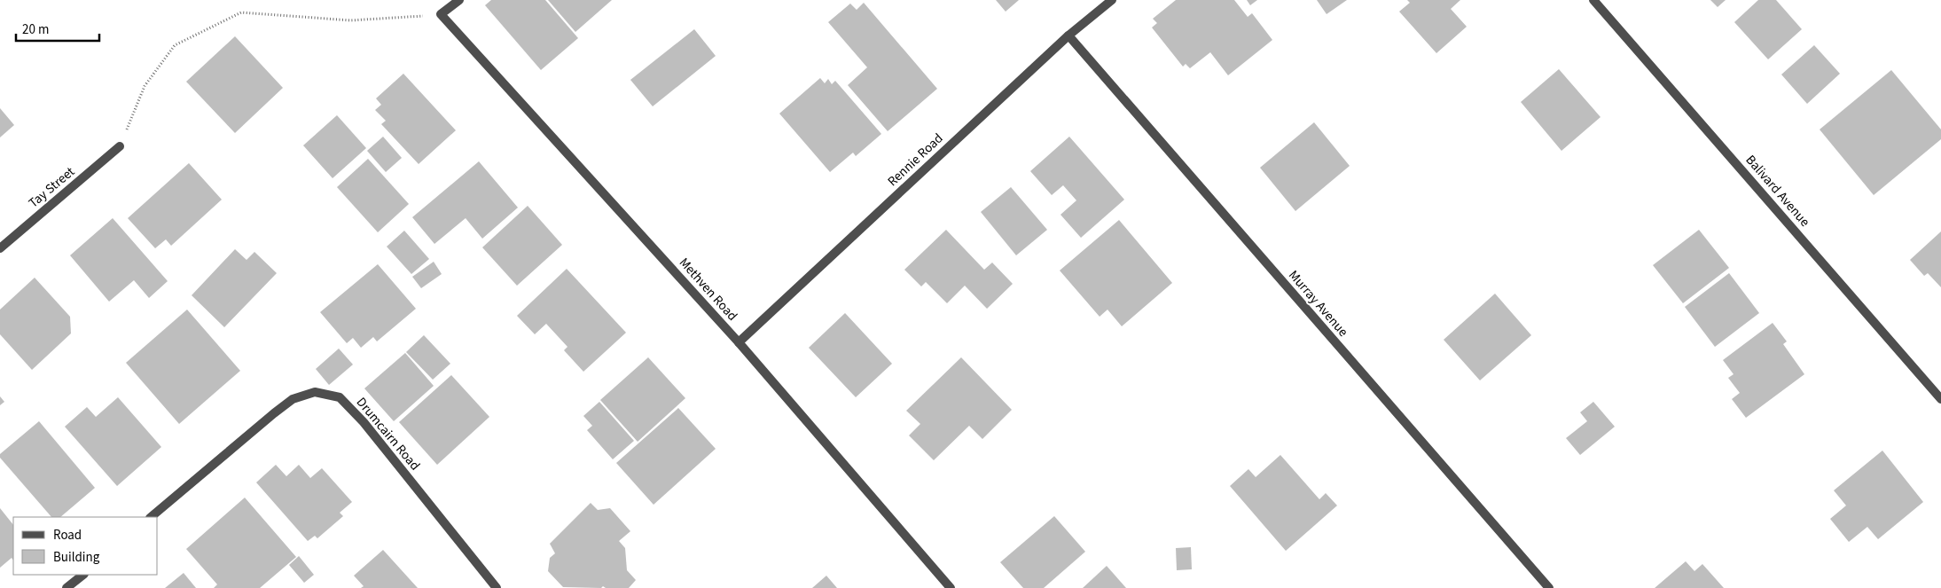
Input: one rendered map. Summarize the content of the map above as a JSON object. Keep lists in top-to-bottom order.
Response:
{
  "streets": {
    "street": [
      "Rennie Road",
      "Tay Street",
      "Balivard Avenue",
      "Methven Road",
      "Murray Avenue",
      "Drumcairn Road"
    ]
  },
  "crossings": [
    ["Rennie Road", "Methven Road"],
    ["Rennie Road", "Murray Avenue"]
  ],
  "legend": ["Road", "Building"],
  "scale_bar": "20 m"
}
